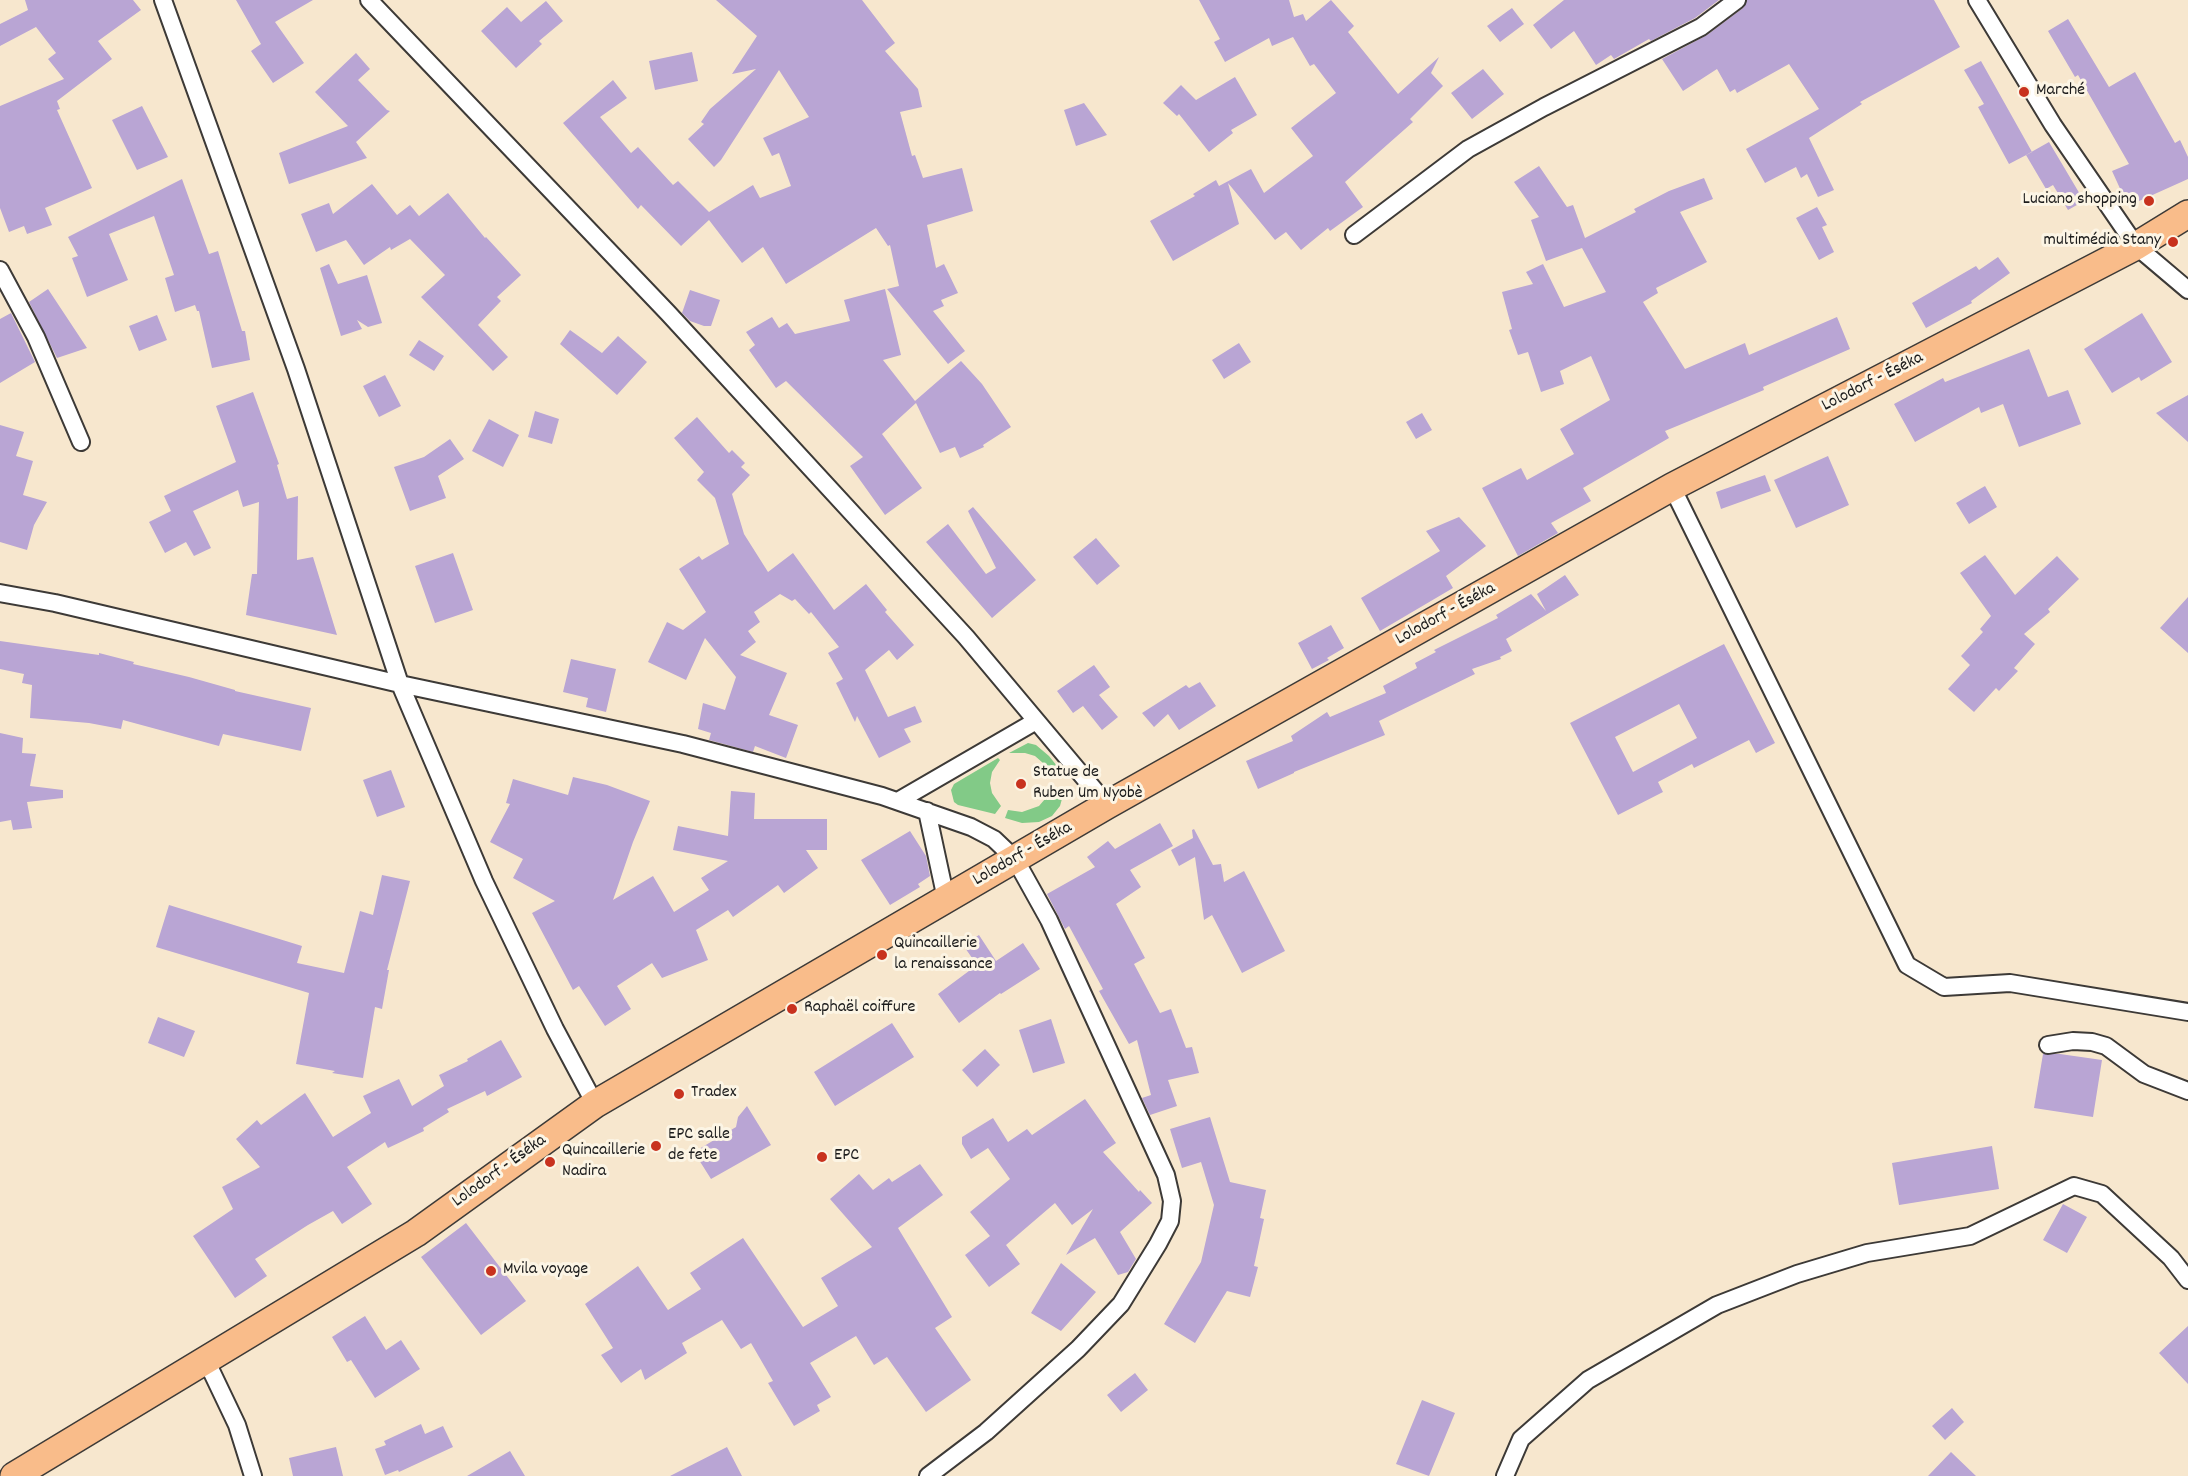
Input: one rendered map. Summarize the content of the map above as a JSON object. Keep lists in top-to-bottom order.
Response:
{
  "streets": {
    "main road": ["Lolodorf - Éséka"]
  },
  "places": [
    "Marché",
    "Luciano shopping",
    "multimédia Stany",
    "Statue de Ruben Um Nyobè",
    "Quincaillerie la renaissance",
    "Raphaël coiffure",
    "Tradex",
    "EPC salle de fete",
    "EPC",
    "Quincaillerie Nadira",
    "Mvila voyage"
  ]
}
